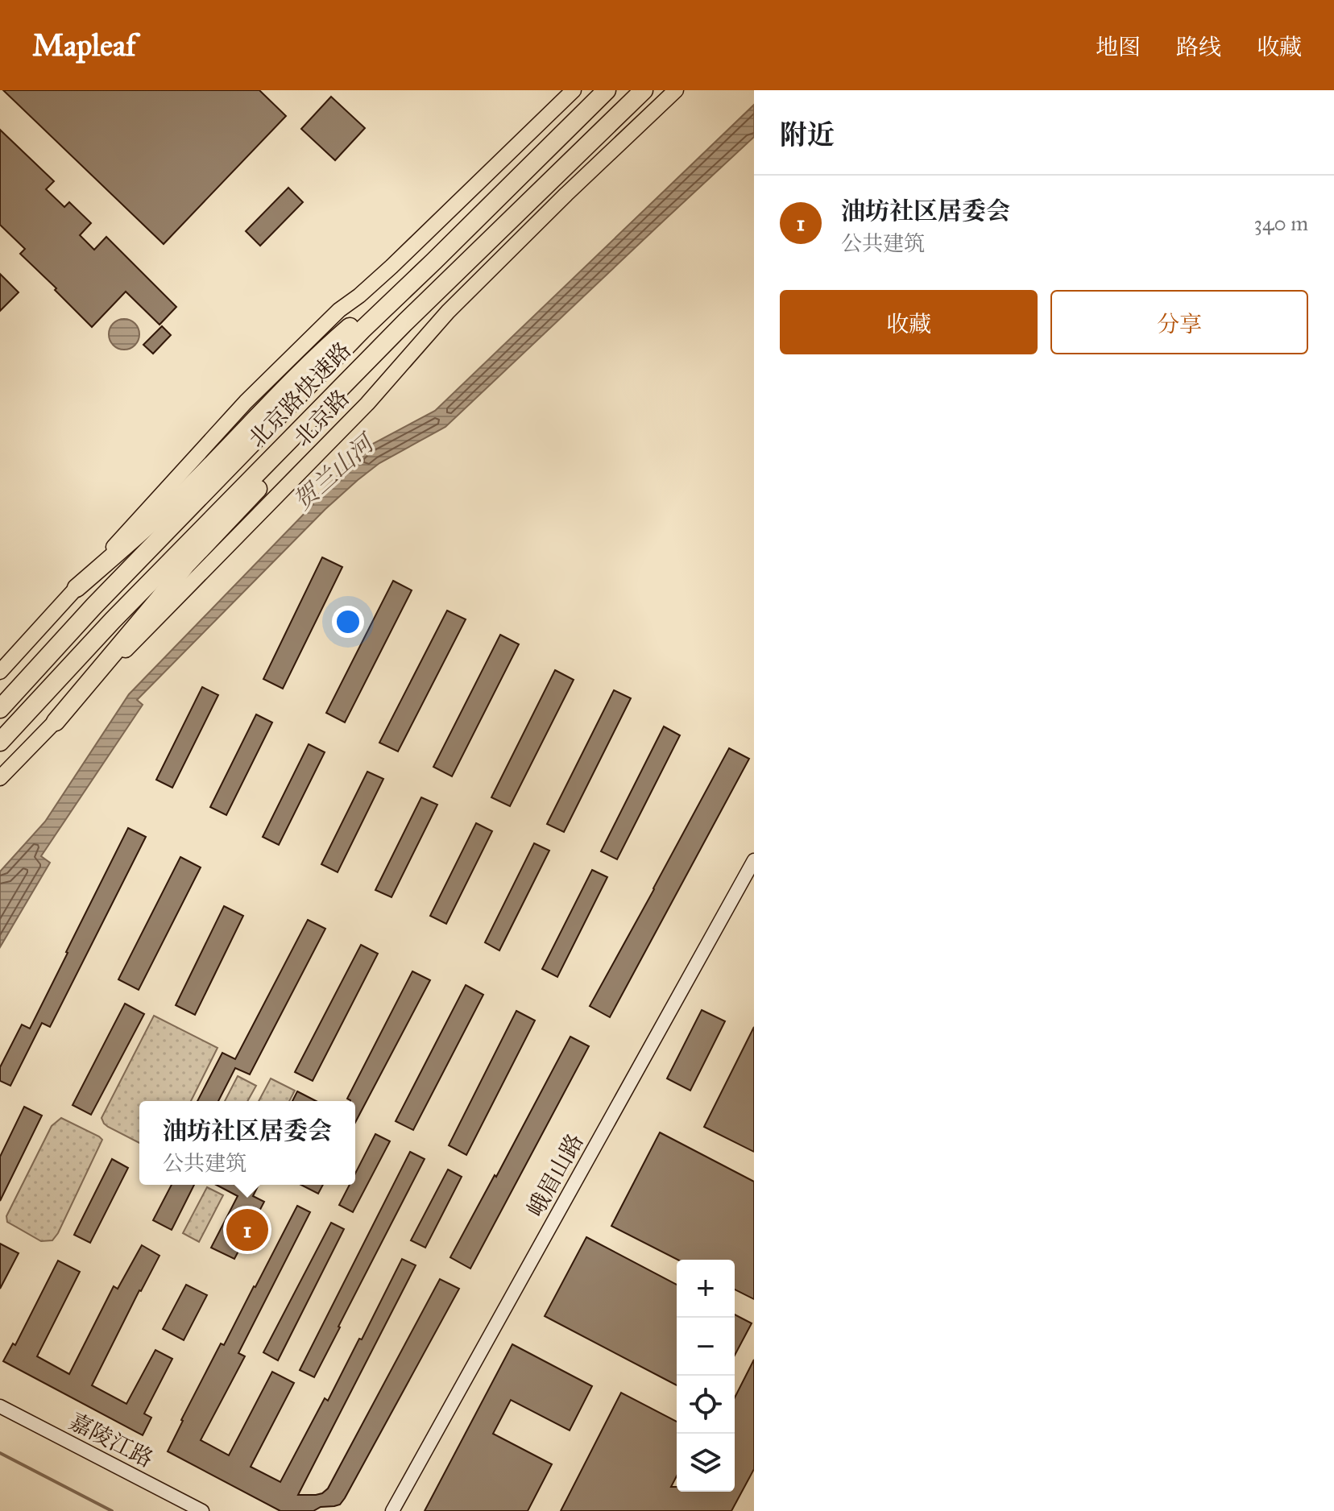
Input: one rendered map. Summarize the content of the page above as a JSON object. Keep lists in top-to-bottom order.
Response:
{
  "streets": {
    "highway": ["北京路快速路"],
    "main road": ["北京路"],
    "street": ["峨眉山路", "嘉陵江路"]
  },
  "water": ["贺兰山河"],
  "page": {
    "header": "Mapleaf",
    "nav": ["地图", "路线", "收藏"],
    "heading": "附近",
    "list": [
      {
        "mark": "1",
        "name": "油坊社区居委会",
        "note": "公共建筑",
        "value": "340 m"
      }
    ],
    "buttons": ["收藏", "分享"],
    "popup": ["油坊社区居委会", "公共建筑"],
    "pins": "1",
    "map_buttons": ["+", "−"]
  }
}
